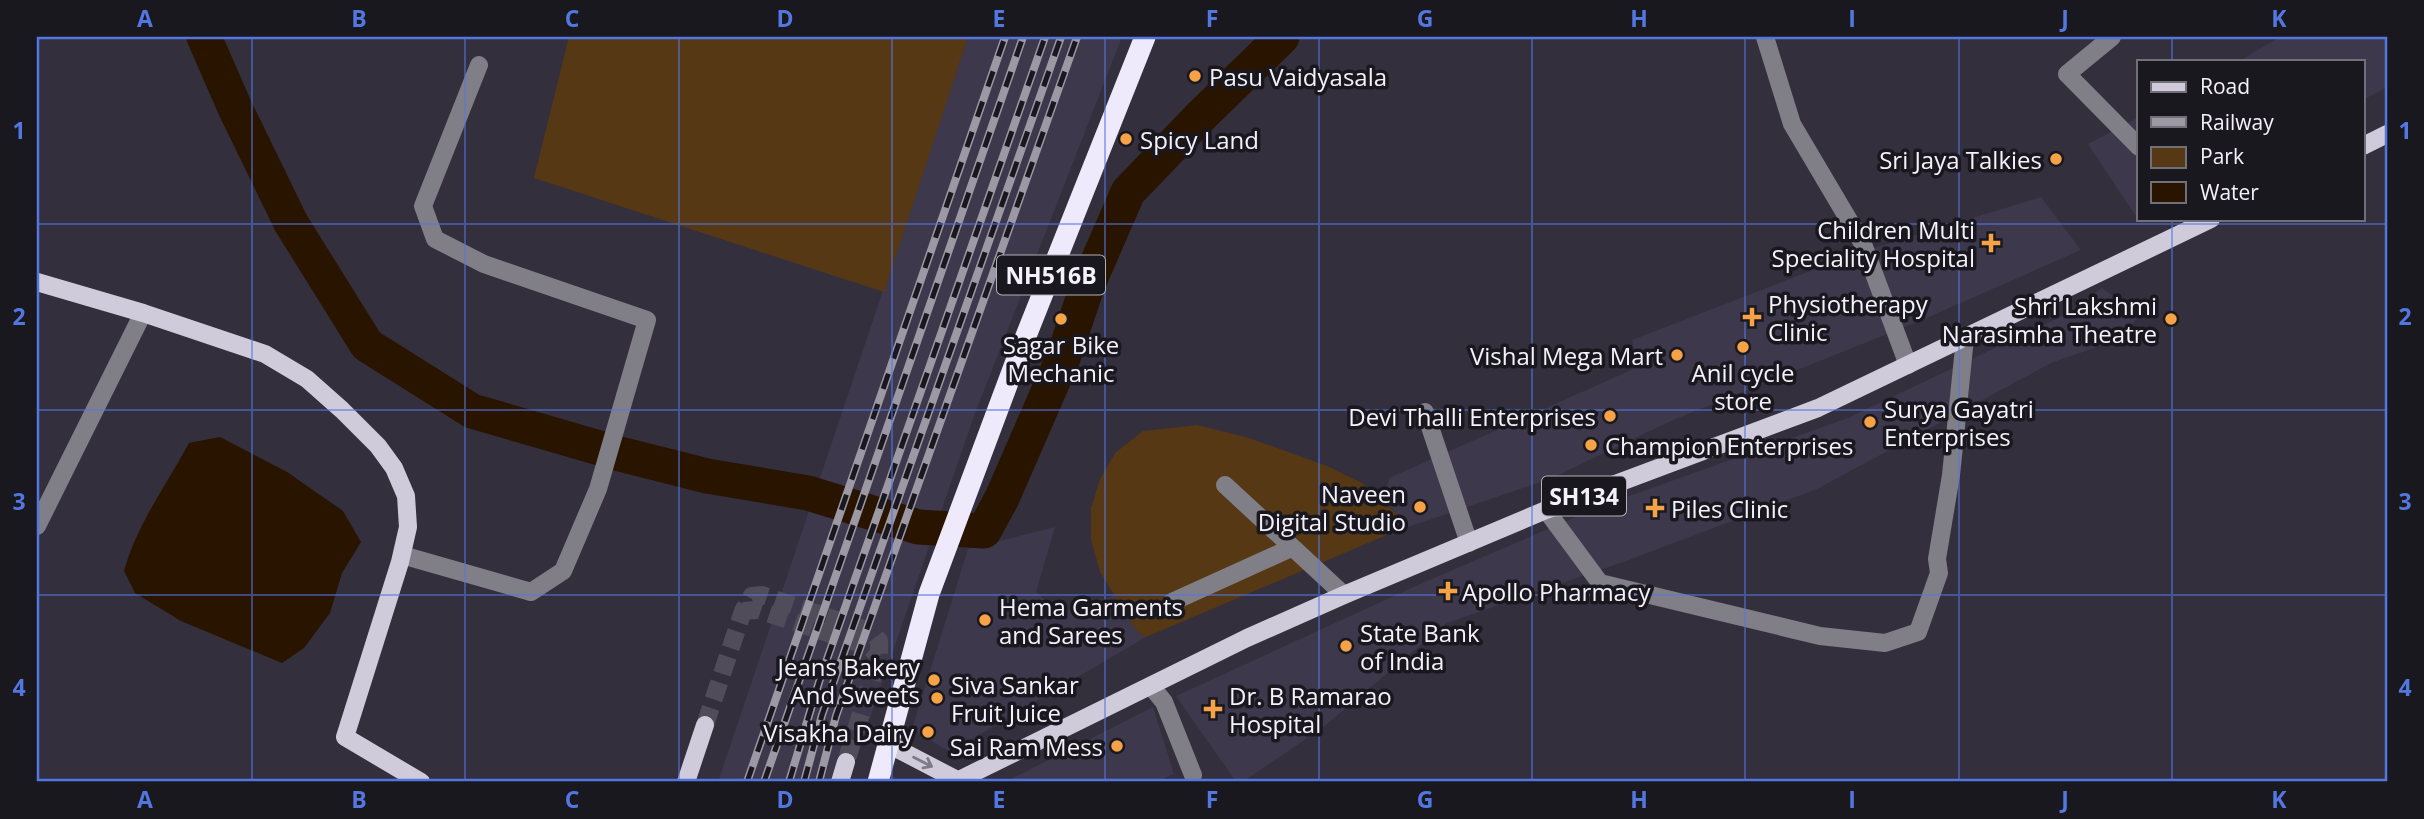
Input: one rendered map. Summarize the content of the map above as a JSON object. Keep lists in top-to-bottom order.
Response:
{
  "streets": {
    "highway": ["NH516B"],
    "main road": ["SH134"]
  },
  "crossings": [
    ["NH516B", "SH134"]
  ],
  "places": {
    "other": [
      "Pasu Vaidyasala",
      "Spicy Land",
      "Sri Jaya Talkies",
      "Sagar Bike Mechanic",
      "Shri Lakshmi Narasimha Theatre",
      "Anil cycle store",
      "Vishal Mega Mart",
      "Devi Thalli Enterprises",
      "Surya Gayatri Enterprises",
      "Champion Enterprises",
      "Naveen Digital Studio",
      "Hema Garments and Sarees",
      "State Bank of India",
      "Jeans Bakery And Sweets",
      "Siva Sankar Fruit Juice",
      "Visakha Dairy",
      "Sai Ram Mess"
    ],
    "health": [
      "Children Multi Speciality Hospital",
      "Physiotherapy Clinic",
      "Piles Clinic",
      "Apollo Pharmacy",
      "Dr. B Ramarao Hospital"
    ]
  },
  "legend": [
    "Road",
    "Railway",
    "Park",
    "Water"
  ],
  "grid": {
    "columns": [
      "A",
      "B",
      "C",
      "D",
      "E",
      "F",
      "G",
      "H",
      "I",
      "J",
      "K"
    ],
    "rows": [
      "1",
      "2",
      "3",
      "4"
    ]
  }
}
